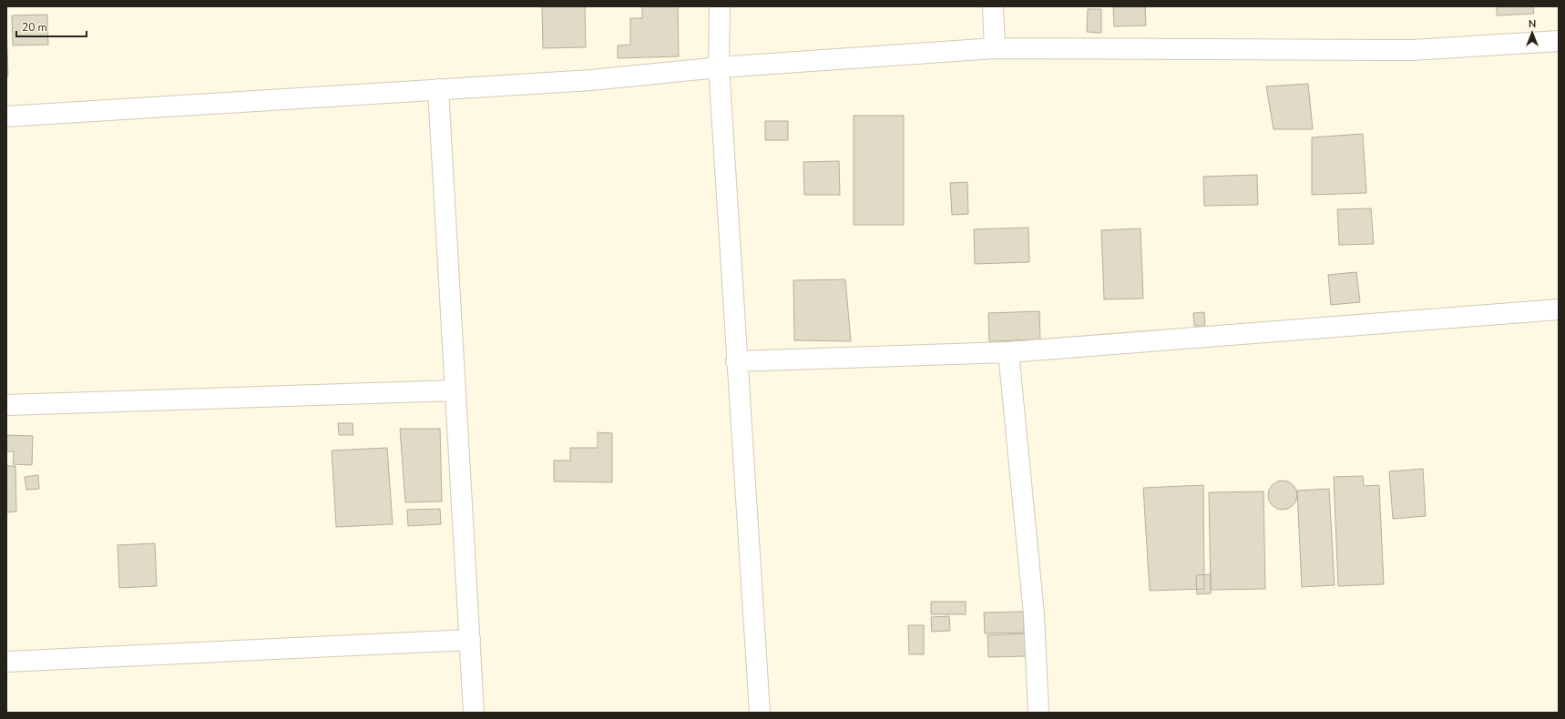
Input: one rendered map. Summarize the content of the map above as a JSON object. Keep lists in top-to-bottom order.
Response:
{
  "scale_bar": "20 m",
  "north": "top"
}
